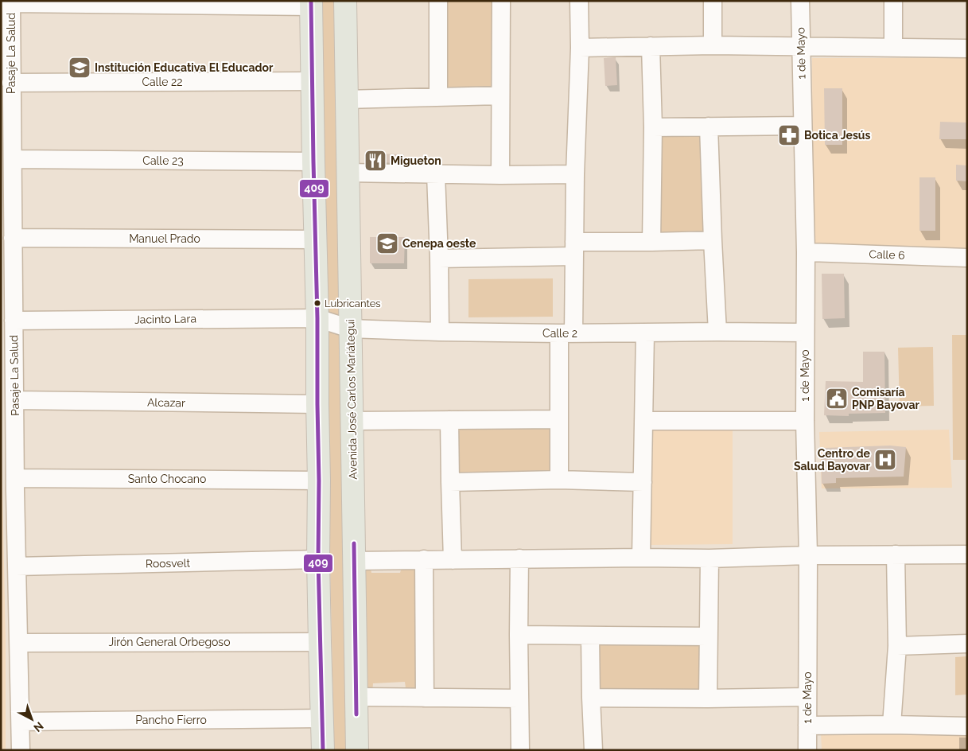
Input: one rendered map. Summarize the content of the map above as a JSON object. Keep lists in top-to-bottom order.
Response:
{
  "streets": {
    "main road": ["Avenida José Carlos Mariátegui"],
    "street": [
      "Pasaje La Salud",
      "1 de Mayo",
      "Calle 22",
      "Calle 23",
      "Manuel Prado",
      "Calle 6",
      "Jacinto Lara",
      "Calle 2",
      "Alcazar",
      "Santo Chocano",
      "Roosvelt",
      "Jirón General Orbegoso",
      "Pancho Fierro"
    ]
  },
  "crossings": [
    ["Pasaje La Salud", "Calle 22"],
    ["Pasaje La Salud", "Calle 23"],
    ["Pasaje La Salud", "Manuel Prado"],
    ["Pasaje La Salud", "Jacinto Lara"],
    ["Pasaje La Salud", "Alcazar"],
    ["Pasaje La Salud", "Santo Chocano"],
    ["Pasaje La Salud", "Roosvelt"],
    ["Pasaje La Salud", "Jirón General Orbegoso"],
    ["Pasaje La Salud", "Pancho Fierro"],
    ["1 de Mayo", "Calle 6"],
    ["1 de Mayo", "Calle 2"],
    ["Jacinto Lara", "Calle 2"],
    ["Calle 2", "Avenida José Carlos Mariátegui"]
  ],
  "places": {
    "school or university": ["Institución Educativa El Educador", "Cenepa oeste"],
    "pharmacy": ["Botica Jesús"],
    "restaurant": ["Migueton"],
    "other": ["Lubricantes"],
    "public building": ["Comisaría PNP Bayovar"],
    "hospital": ["Centro de Salud Bayovar"]
  },
  "lines": ["transit line 409"],
  "north": "bottom right"
}
